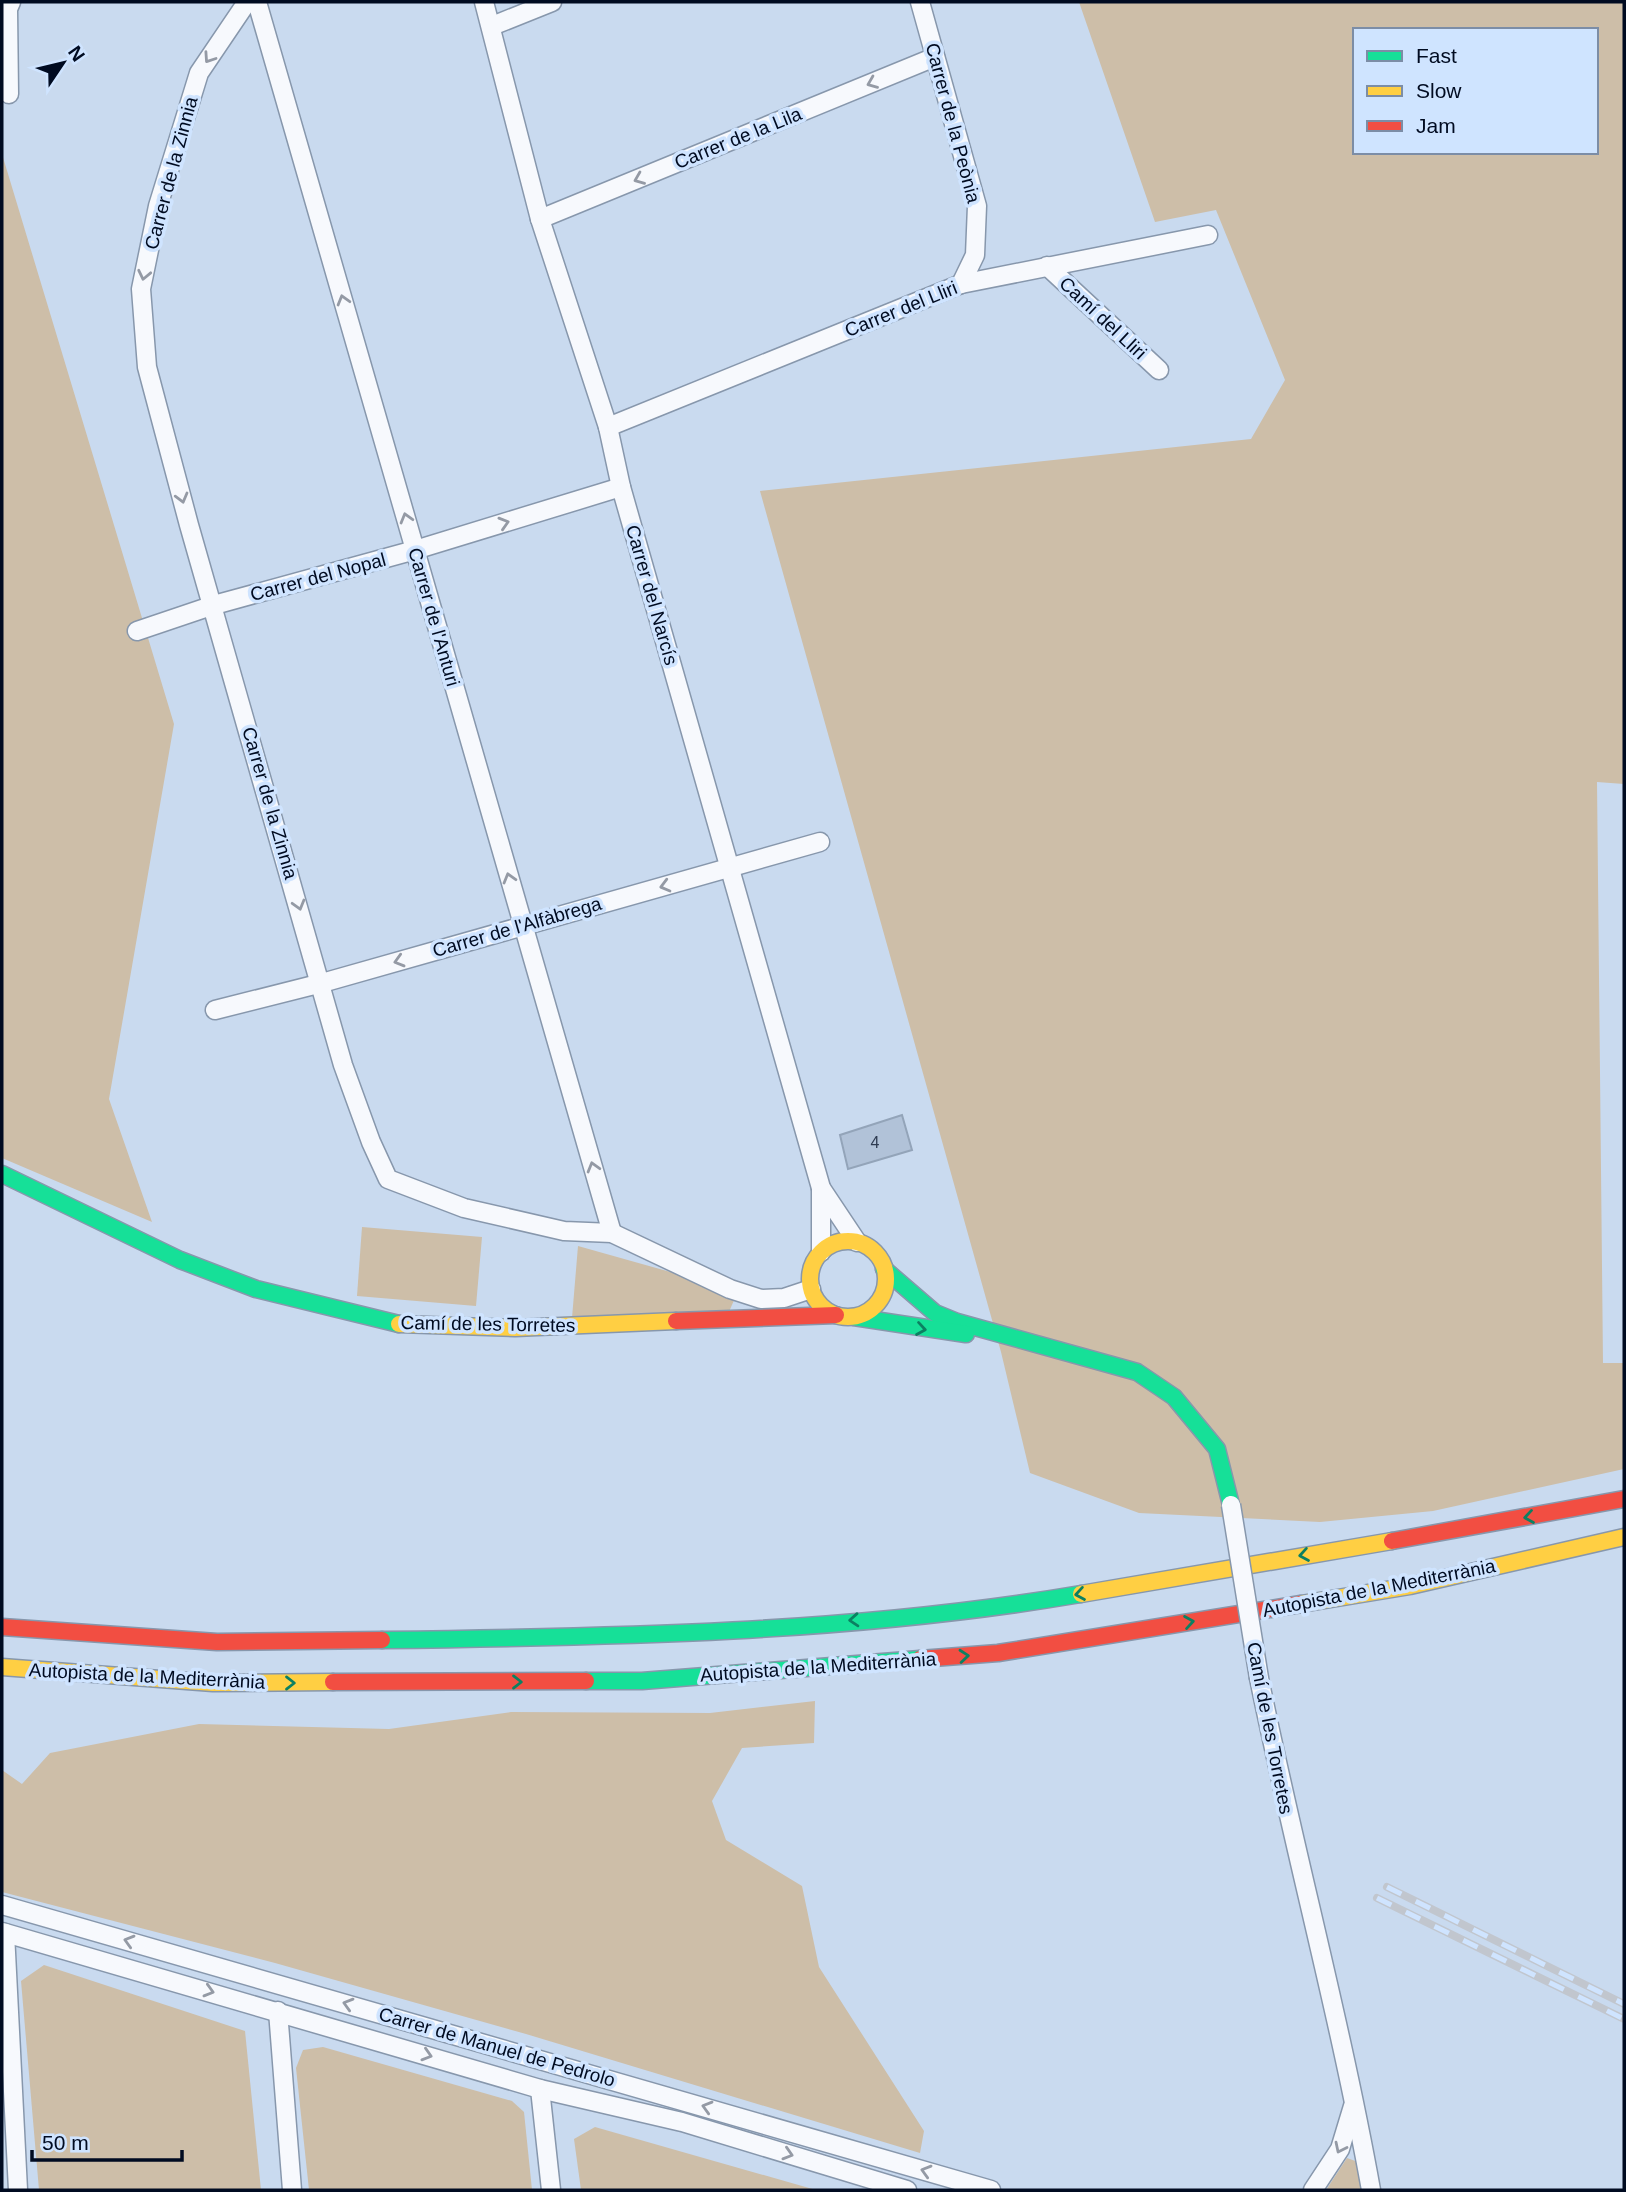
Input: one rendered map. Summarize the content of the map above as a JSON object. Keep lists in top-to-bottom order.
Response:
{
  "streets": {
    "main road": ["Camí de les Torretes", "Autopista de la Mediterrània"],
    "street": [
      "Carrer de la Peònia",
      "Carrer de la Lila",
      "Carrer de la Zinnia",
      "Carrer del Lliri",
      "Camí del Lliri",
      "Carrer del Nopal",
      "Carrer del Narcís",
      "Carrer de l'Anturi",
      "Carrer de l'Alfàbrega",
      "Carrer de Manuel de Pedrolo"
    ]
  },
  "crossings": [
    ["Carrer de la Peònia", "Carrer de la Lila"],
    ["Carrer de la Peònia", "Carrer del Lliri"],
    ["Carrer de la Lila", "Carrer del Narcís"],
    ["Carrer de la Zinnia", "Carrer del Nopal"],
    ["Carrer de la Zinnia", "Carrer del Narcís"],
    ["Carrer de la Zinnia", "Carrer de l'Anturi"],
    ["Carrer de la Zinnia", "Carrer de l'Alfàbrega"],
    ["Carrer de la Zinnia", "Camí de les Torretes"],
    ["Carrer del Lliri", "Camí del Lliri"],
    ["Carrer del Lliri", "Carrer del Narcís"],
    ["Carrer del Nopal", "Carrer del Narcís"],
    ["Carrer del Nopal", "Carrer de l'Anturi"],
    ["Carrer del Narcís", "Carrer de l'Alfàbrega"],
    ["Carrer del Narcís", "Camí de les Torretes"],
    ["Carrer de l'Anturi", "Carrer de l'Alfàbrega"]
  ],
  "one_way": [
    "Carrer de la Lila",
    "Carrer de la Zinnia",
    "Carrer del Nopal",
    "Carrer de l'Anturi",
    "Carrer de l'Alfàbrega"
  ],
  "house_numbers": ["4"],
  "legend": ["Fast", "Slow", "Jam"],
  "scale_bar": "50 m",
  "north": "top right"
}
